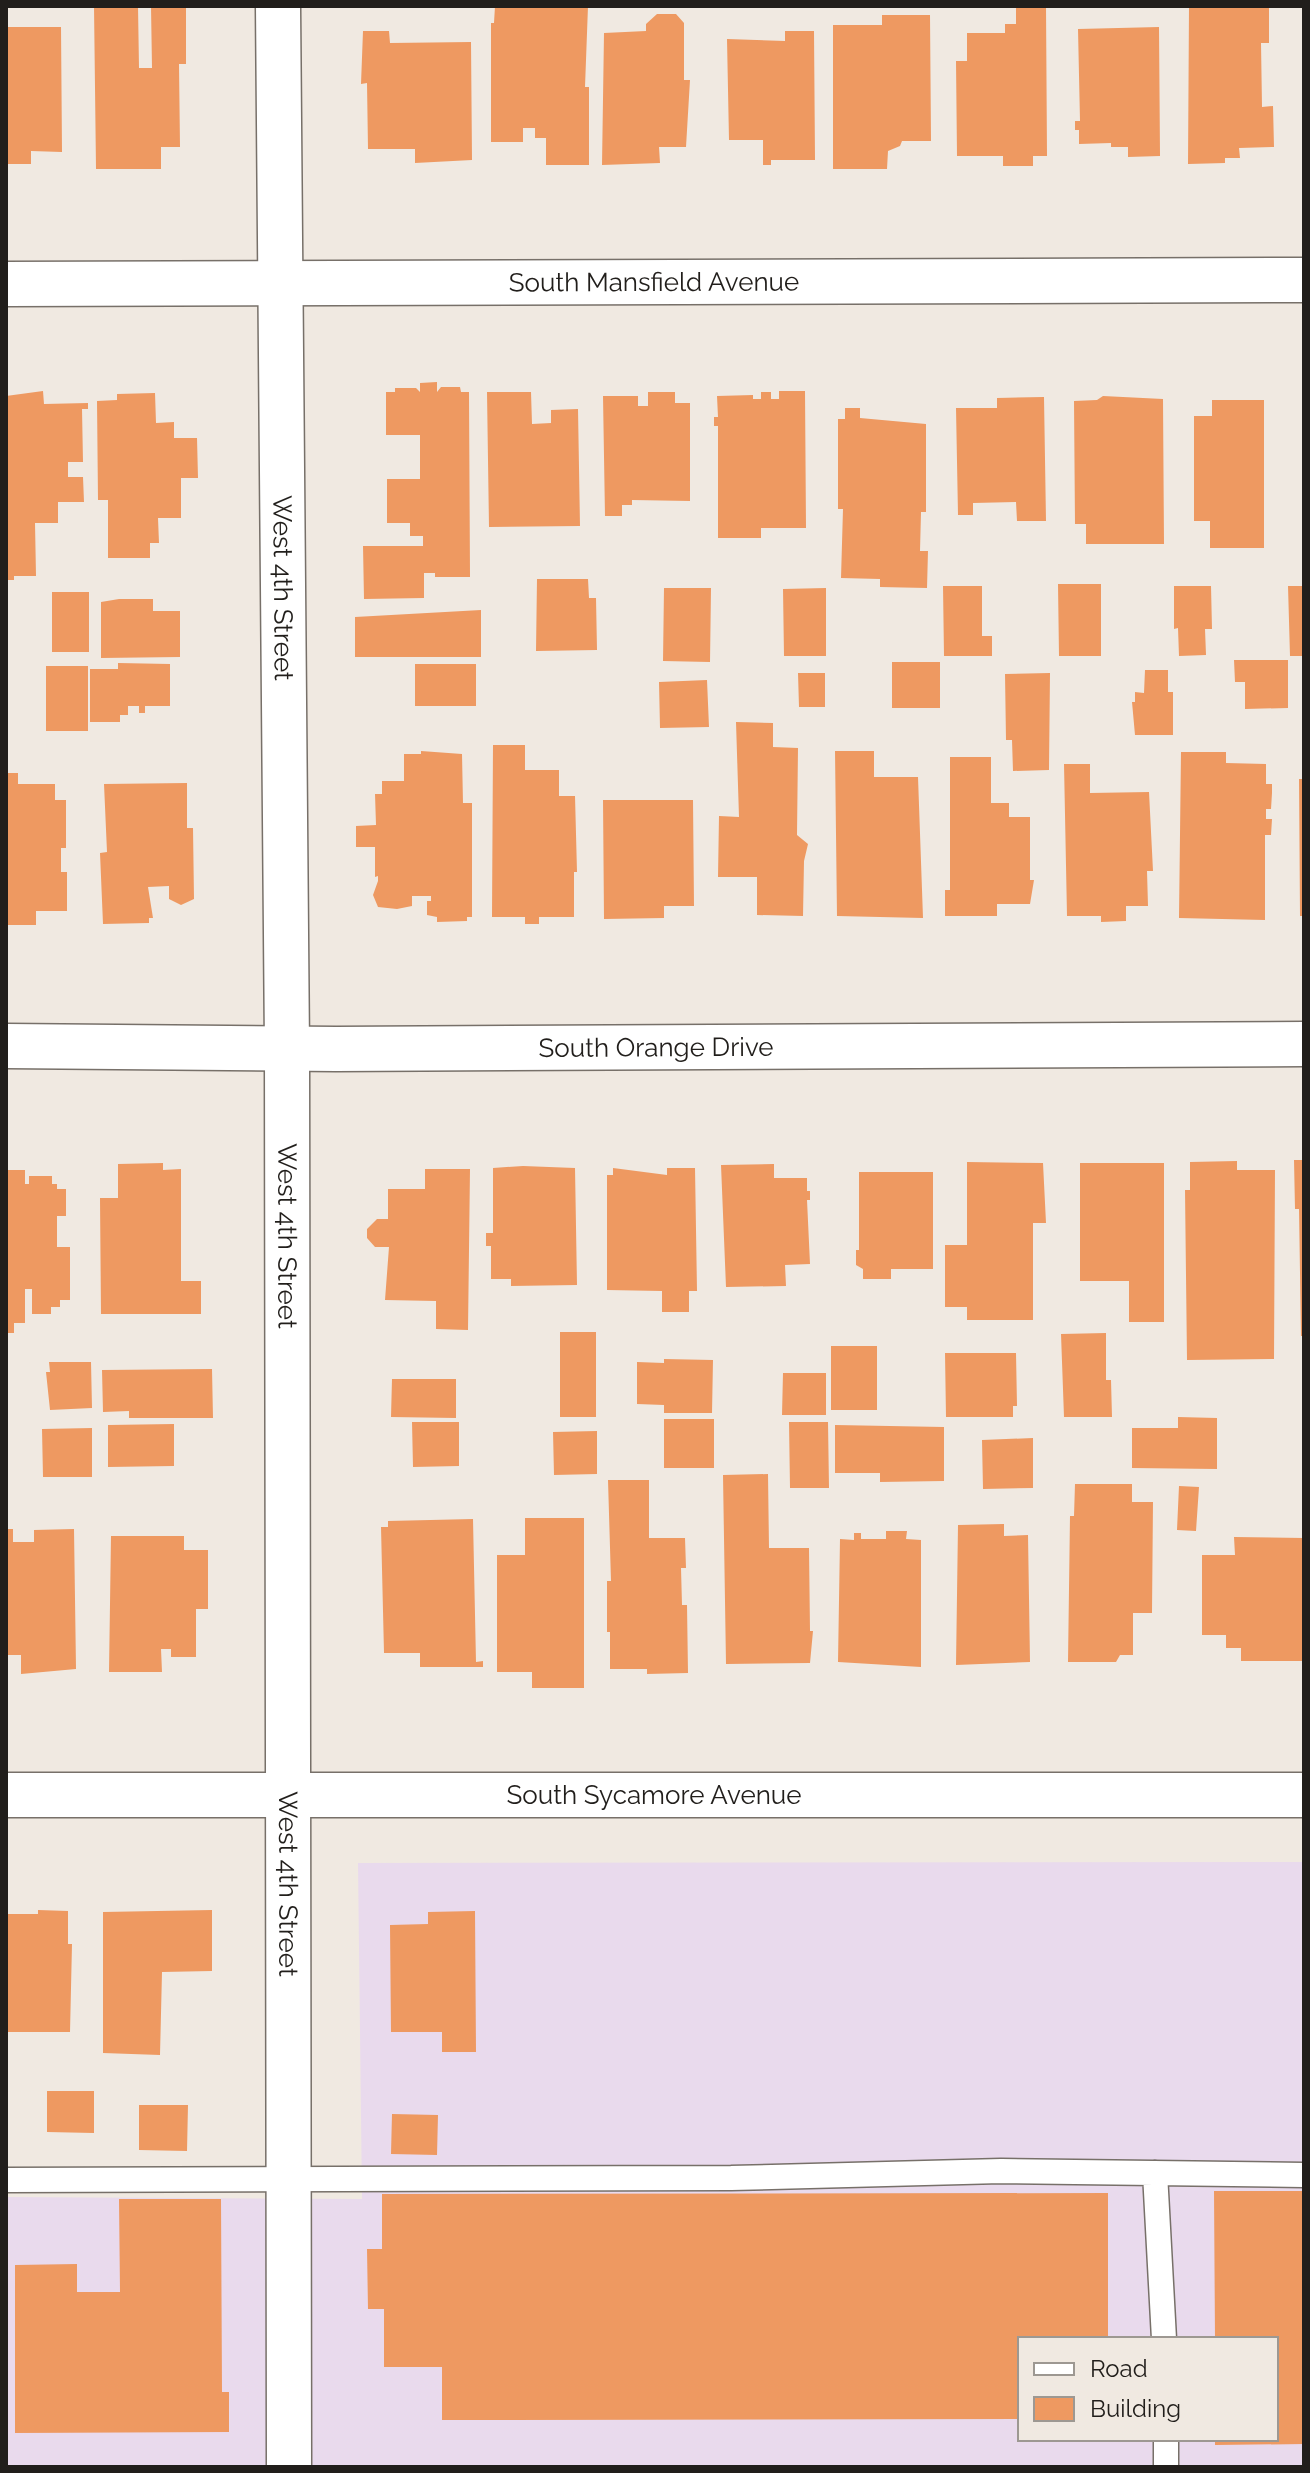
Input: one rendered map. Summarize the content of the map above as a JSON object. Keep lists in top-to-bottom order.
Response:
{
  "streets": {
    "street": [
      "South Mansfield Avenue",
      "West 4th Street",
      "South Orange Drive",
      "South Sycamore Avenue"
    ]
  },
  "crossings": [
    ["South Mansfield Avenue", "West 4th Street"],
    ["West 4th Street", "South Orange Drive"],
    ["West 4th Street", "South Sycamore Avenue"]
  ],
  "legend": ["Road", "Building"]
}
